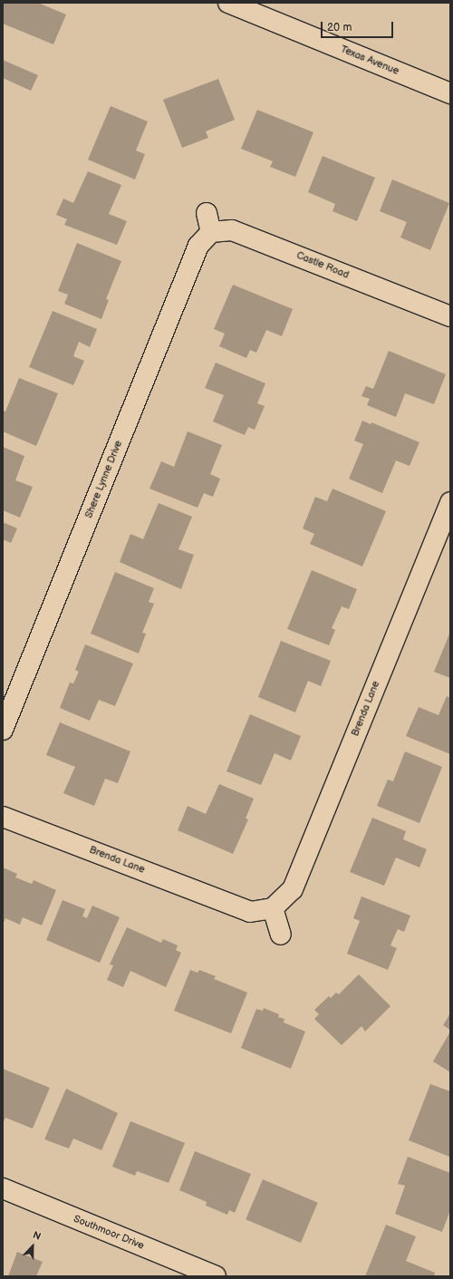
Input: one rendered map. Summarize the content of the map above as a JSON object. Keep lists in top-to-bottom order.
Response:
{
  "streets": {
    "street": [
      "Texas Avenue",
      "Castle Road",
      "Shere Lynne Drive",
      "Brenda Lane",
      "Southmoor Drive"
    ]
  },
  "crossings": [
    ["Castle Road", "Shere Lynne Drive"]
  ],
  "scale_bar": "20 m",
  "north": "top"
}
